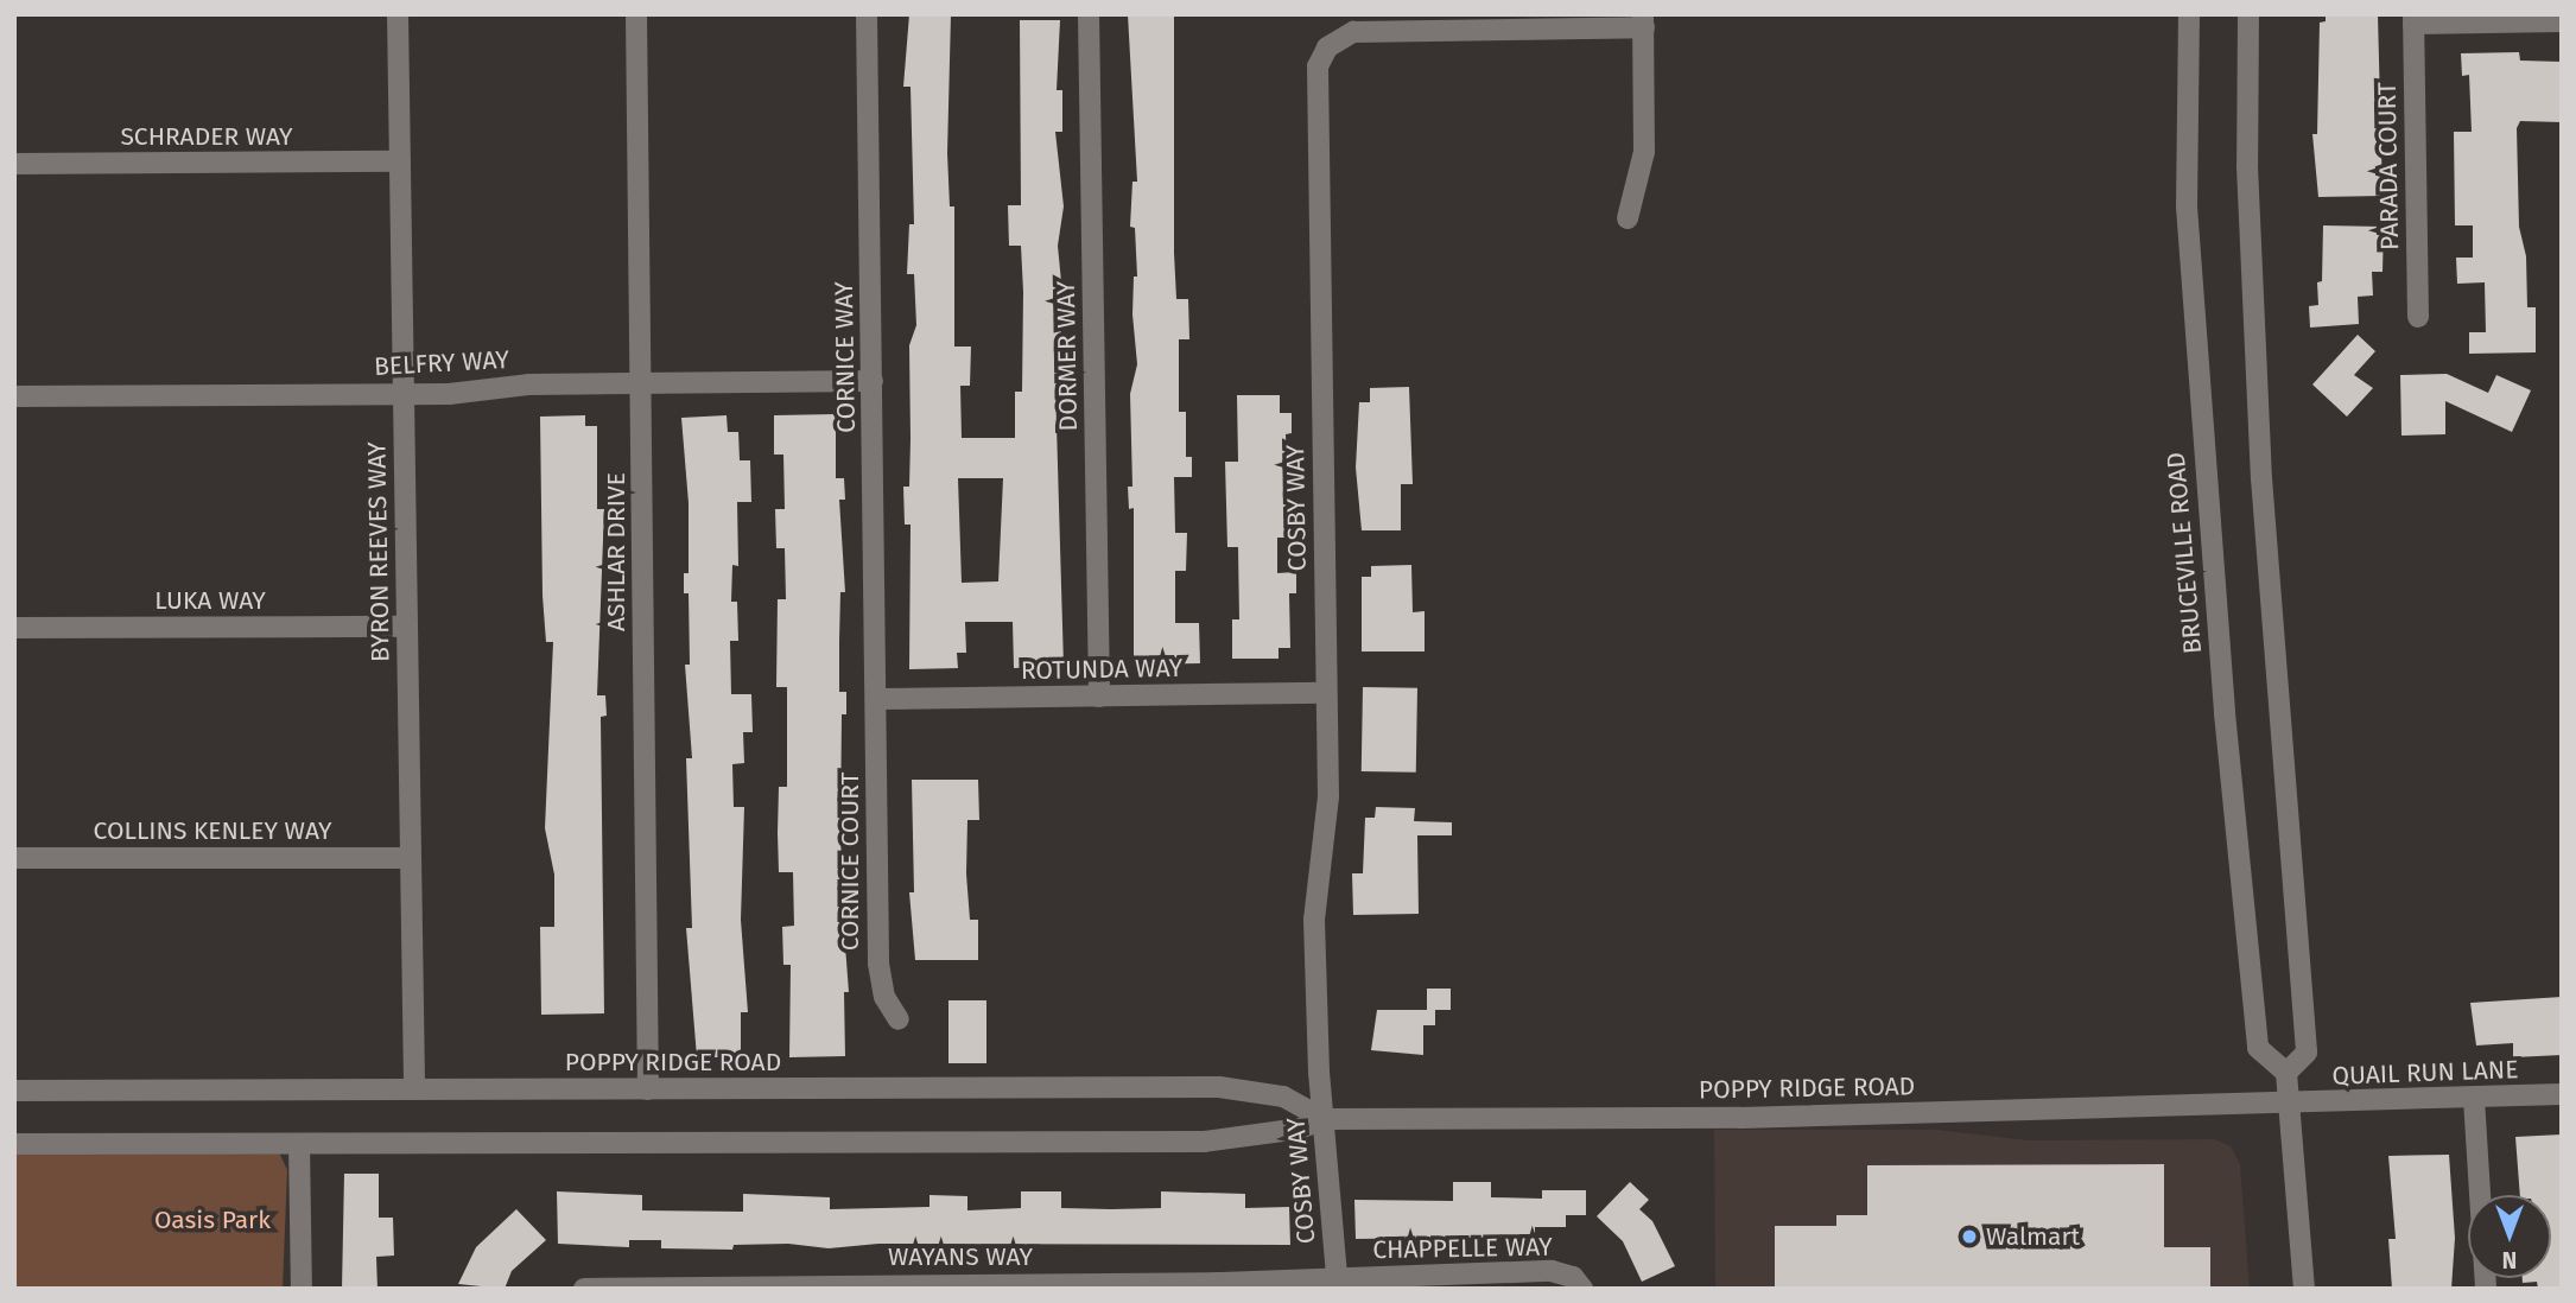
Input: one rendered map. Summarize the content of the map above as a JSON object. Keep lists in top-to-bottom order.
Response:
{
  "streets": {
    "street": [
      "SCHRADER WAY",
      "PARADA COURT",
      "DORMER WAY",
      "CORNICE WAY",
      "BELFRY WAY",
      "COSBY WAY",
      "BYRON REEVES WAY",
      "ASHLAR DRIVE",
      "BRUCEVILLE ROAD",
      "LUKA WAY",
      "ROTUNDA WAY",
      "COLLINS KENLEY WAY",
      "CORNICE COURT",
      "POPPY RIDGE ROAD",
      "QUAIL RUN LANE",
      "CHAPPELLE WAY",
      "WAYANS WAY"
    ]
  },
  "crossings": [
    ["SCHRADER WAY", "BYRON REEVES WAY"],
    ["DORMER WAY", "ROTUNDA WAY"],
    ["CORNICE WAY", "BELFRY WAY"],
    ["CORNICE WAY", "ROTUNDA WAY"],
    ["CORNICE WAY", "CORNICE COURT"],
    ["BELFRY WAY", "BYRON REEVES WAY"],
    ["BELFRY WAY", "ASHLAR DRIVE"],
    ["COSBY WAY", "ROTUNDA WAY"],
    ["COSBY WAY", "POPPY RIDGE ROAD"],
    ["COSBY WAY", "CHAPPELLE WAY"],
    ["COSBY WAY", "WAYANS WAY"],
    ["BYRON REEVES WAY", "LUKA WAY"],
    ["BYRON REEVES WAY", "COLLINS KENLEY WAY"],
    ["BYRON REEVES WAY", "POPPY RIDGE ROAD"],
    ["ASHLAR DRIVE", "POPPY RIDGE ROAD"],
    ["ROTUNDA WAY", "CORNICE COURT"],
    ["POPPY RIDGE ROAD", "QUAIL RUN LANE"],
    ["CHAPPELLE WAY", "WAYANS WAY"]
  ],
  "parks": ["Oasis Park"],
  "places": ["Walmart"],
  "north": "bottom"
}
